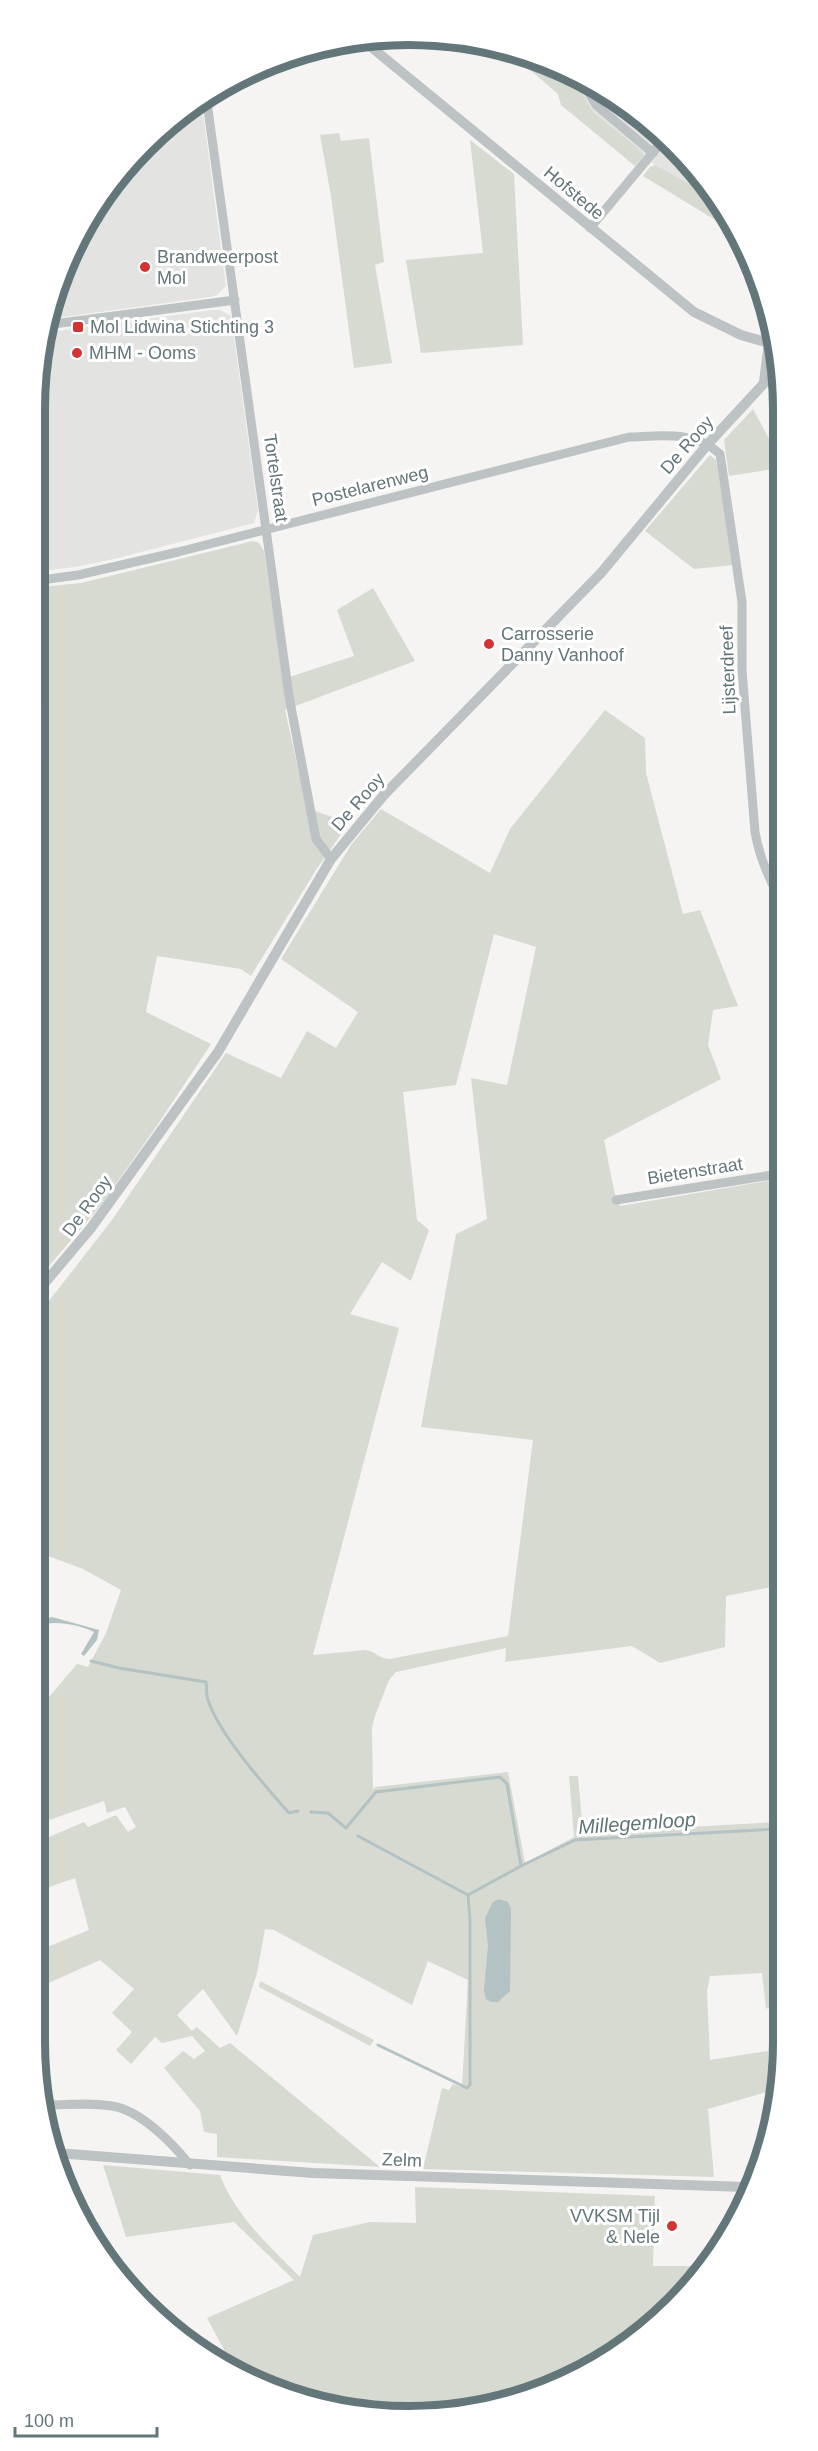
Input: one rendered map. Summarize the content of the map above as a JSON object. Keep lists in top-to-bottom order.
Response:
{
  "streets": {
    "street": [
      "Hofstede",
      "De Rooy",
      "Tortelstraat",
      "Postelarenweg",
      "Lijsterdreef",
      "Bietenstraat",
      "Zelm"
    ]
  },
  "crossings": [
    ["De Rooy", "Tortelstraat"],
    ["De Rooy", "Postelarenweg"],
    ["De Rooy", "Lijsterdreef"],
    ["Tortelstraat", "Postelarenweg"],
    ["Postelarenweg", "Lijsterdreef"]
  ],
  "water": ["Millegemloop"],
  "places": {
    "other": [
      "Brandweerpost Mol",
      "MHM - Ooms",
      "Carrosserie Danny Vanhoof",
      "VVKSM Tijl & Nele"
    ],
    "transit": ["Mol Lidwina Stichting 3"]
  },
  "scale_bar": "100 m"
}
